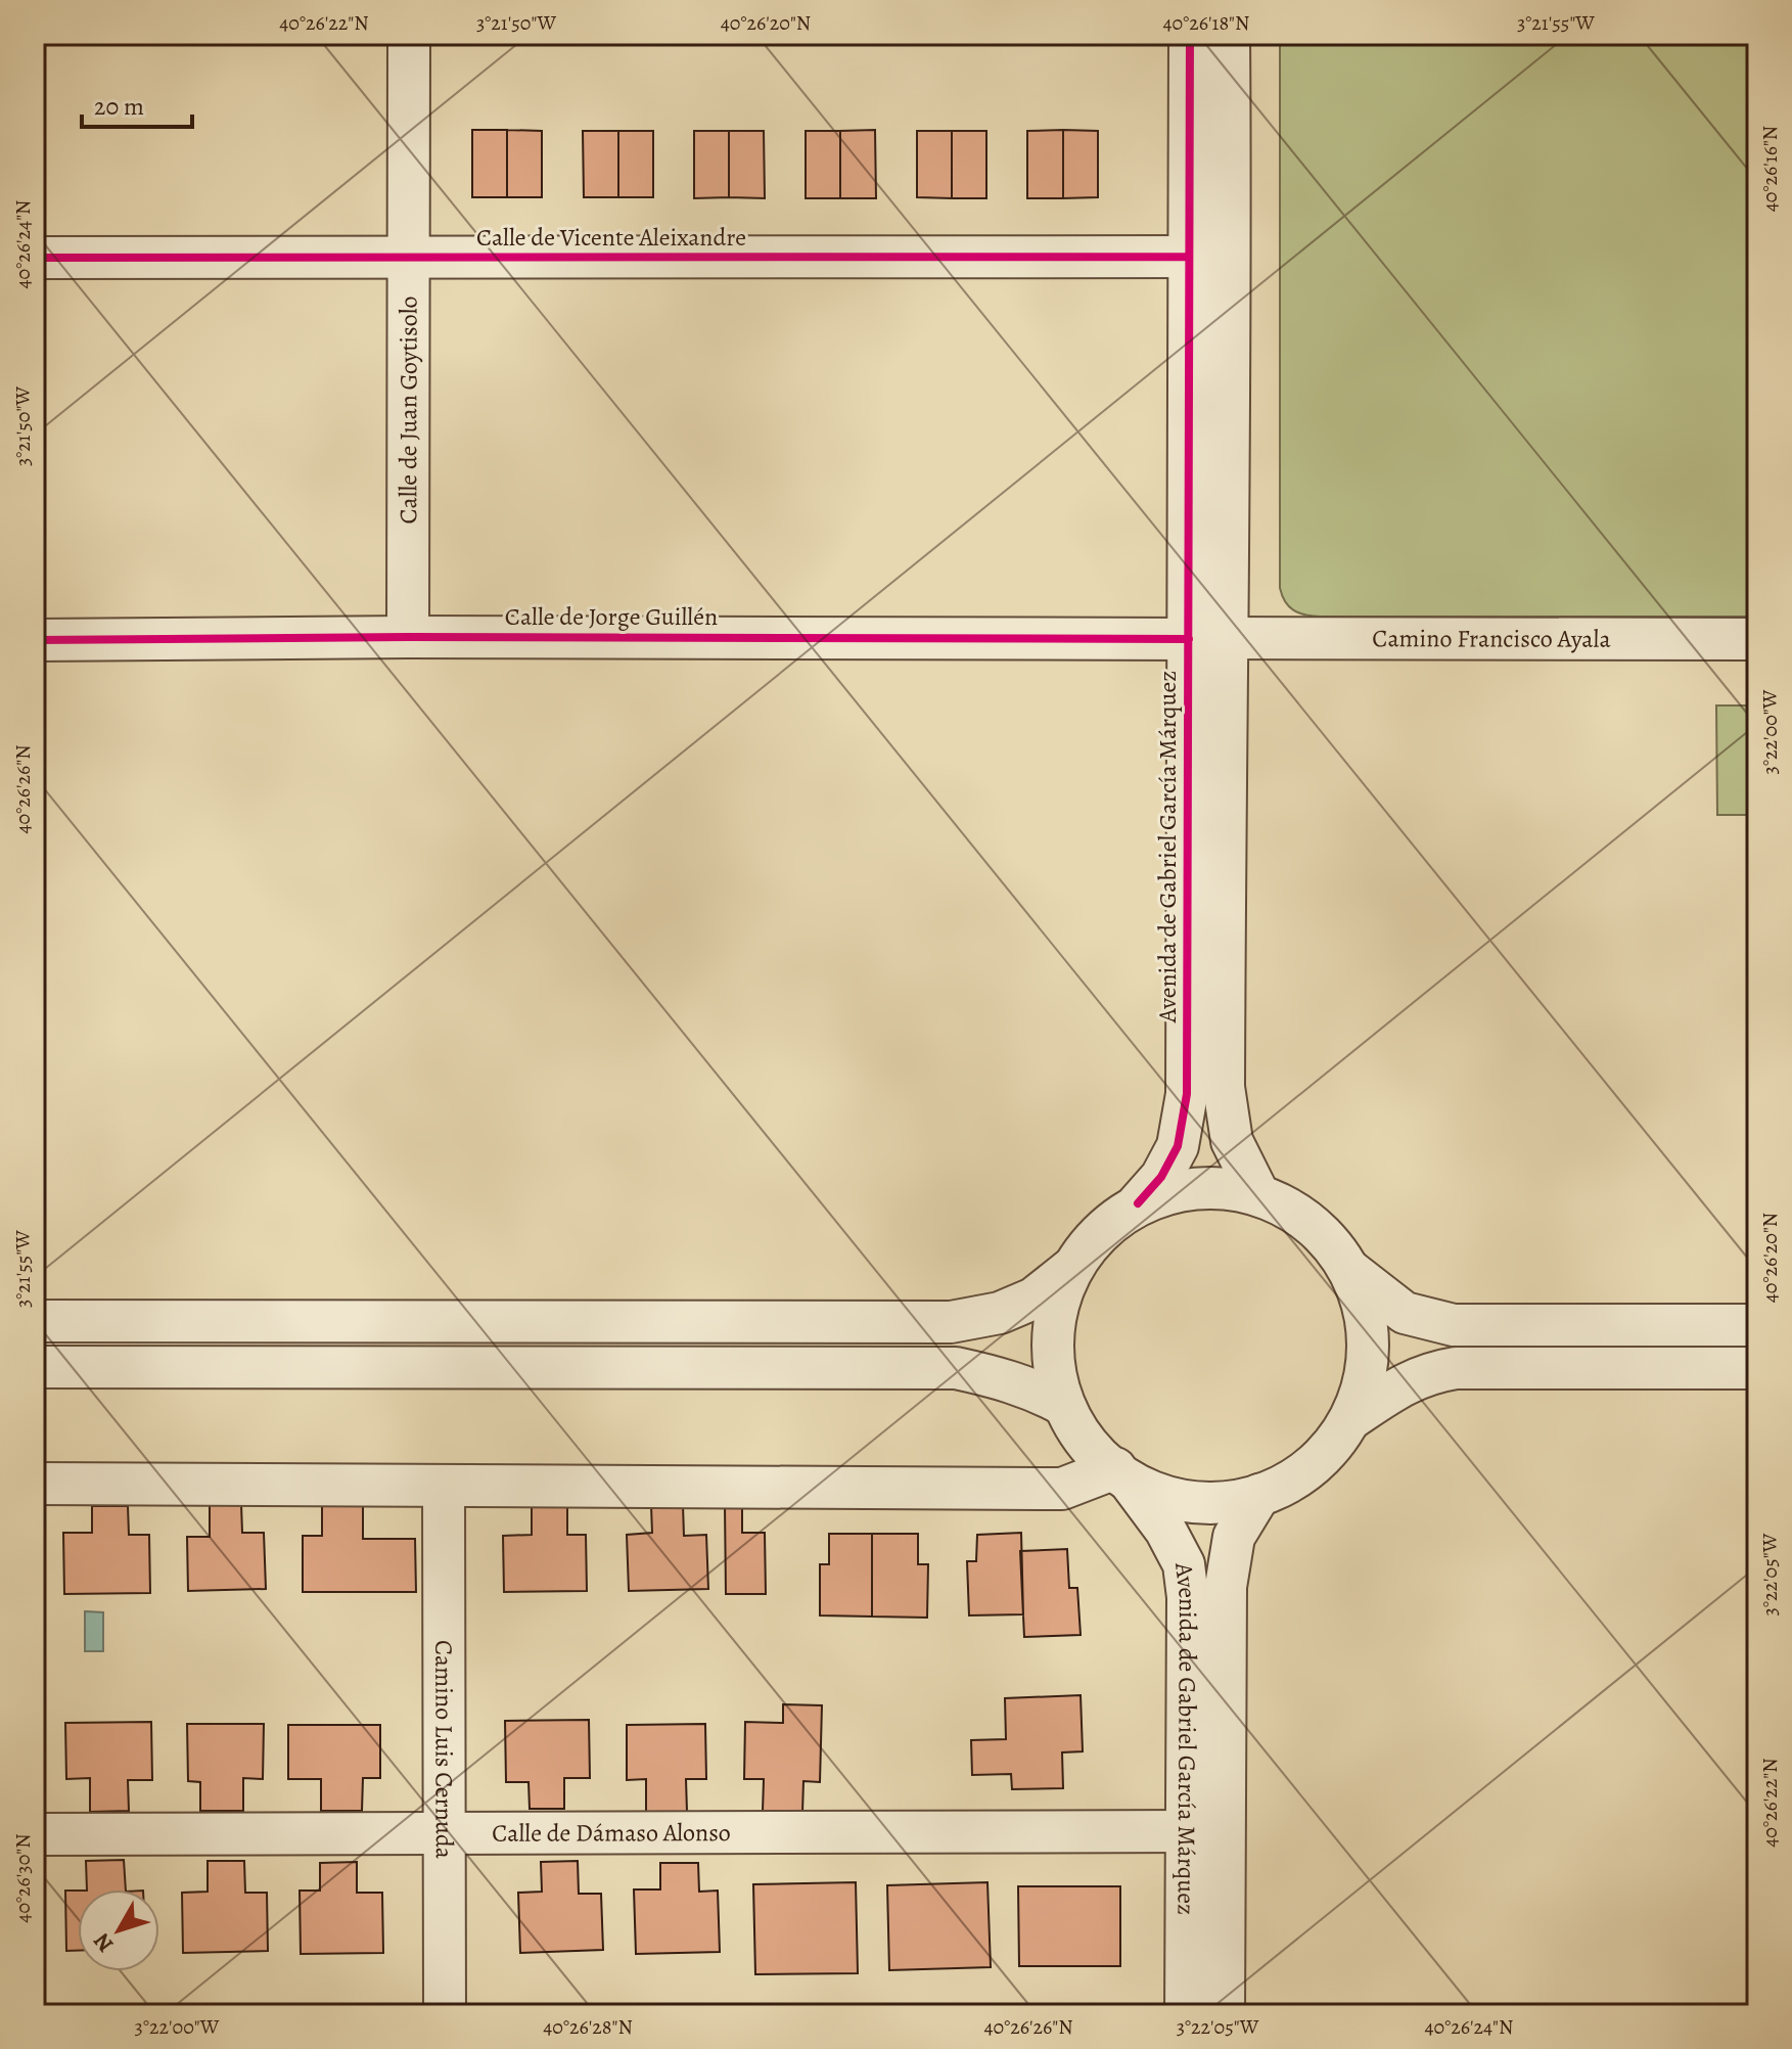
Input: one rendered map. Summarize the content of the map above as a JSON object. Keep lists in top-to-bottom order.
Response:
{
  "streets": {
    "street": [
      "Calle de Vicente Aleixandre",
      "Calle de Juan Goytisolo",
      "Calle de Jorge Guillén",
      "Camino Francisco Ayala",
      "Avenida de Gabriel García Márquez",
      "Camino Luis Cernuda",
      "Calle de Dámaso Alonso"
    ]
  },
  "crossings": [
    ["Calle de Vicente Aleixandre", "Calle de Juan Goytisolo"],
    ["Calle de Vicente Aleixandre", "Avenida de Gabriel García Márquez"],
    ["Calle de Juan Goytisolo", "Calle de Jorge Guillén"],
    ["Calle de Jorge Guillén", "Camino Francisco Ayala"],
    ["Calle de Jorge Guillén", "Avenida de Gabriel García Márquez"],
    ["Camino Francisco Ayala", "Avenida de Gabriel García Márquez"],
    ["Avenida de Gabriel García Márquez", "Calle de Dámaso Alonso"],
    ["Camino Luis Cernuda", "Calle de Dámaso Alonso"]
  ],
  "scale_bar": "20 m",
  "north": "bottom left",
  "coordinates": [
    "40°26'22\"N",
    "3°21'50\"W",
    "40°26'20\"N",
    "40°26'18\"N",
    "3°21'55\"W",
    "40°26'16\"N",
    "40°26'24\"N",
    "3°22'00\"W",
    "40°26'26\"N",
    "3°22'05\"W",
    "40°26'30\"N",
    "40°26'28\"N"
  ]
}
